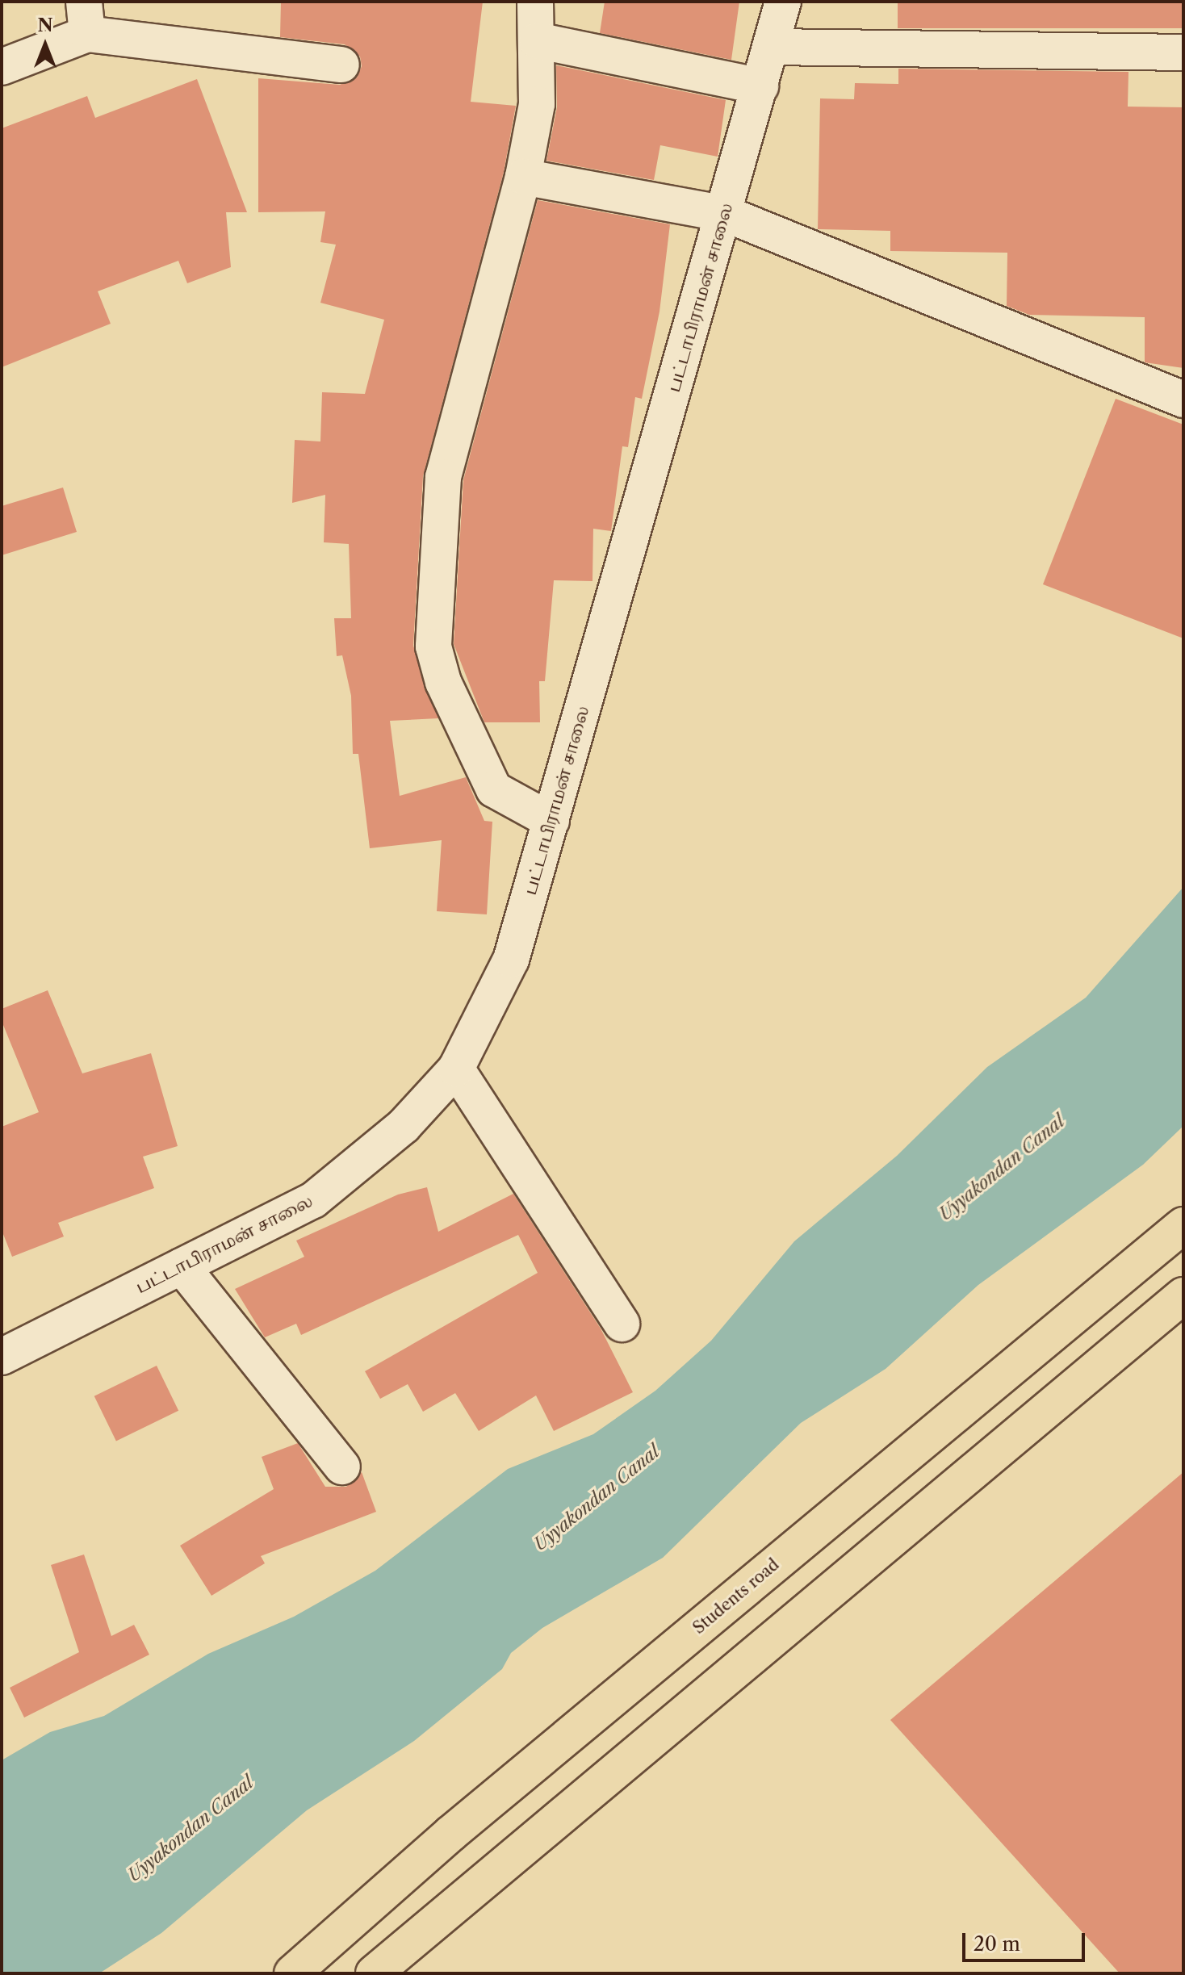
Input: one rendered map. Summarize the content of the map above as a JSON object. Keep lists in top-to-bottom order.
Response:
{
  "streets": {
    "main road": ["Students road"],
    "street": ["பட்டாபிராமன் சாலை"]
  },
  "water": ["Uyyakondan Canal"],
  "scale_bar": "20 m",
  "north": "top"
}
